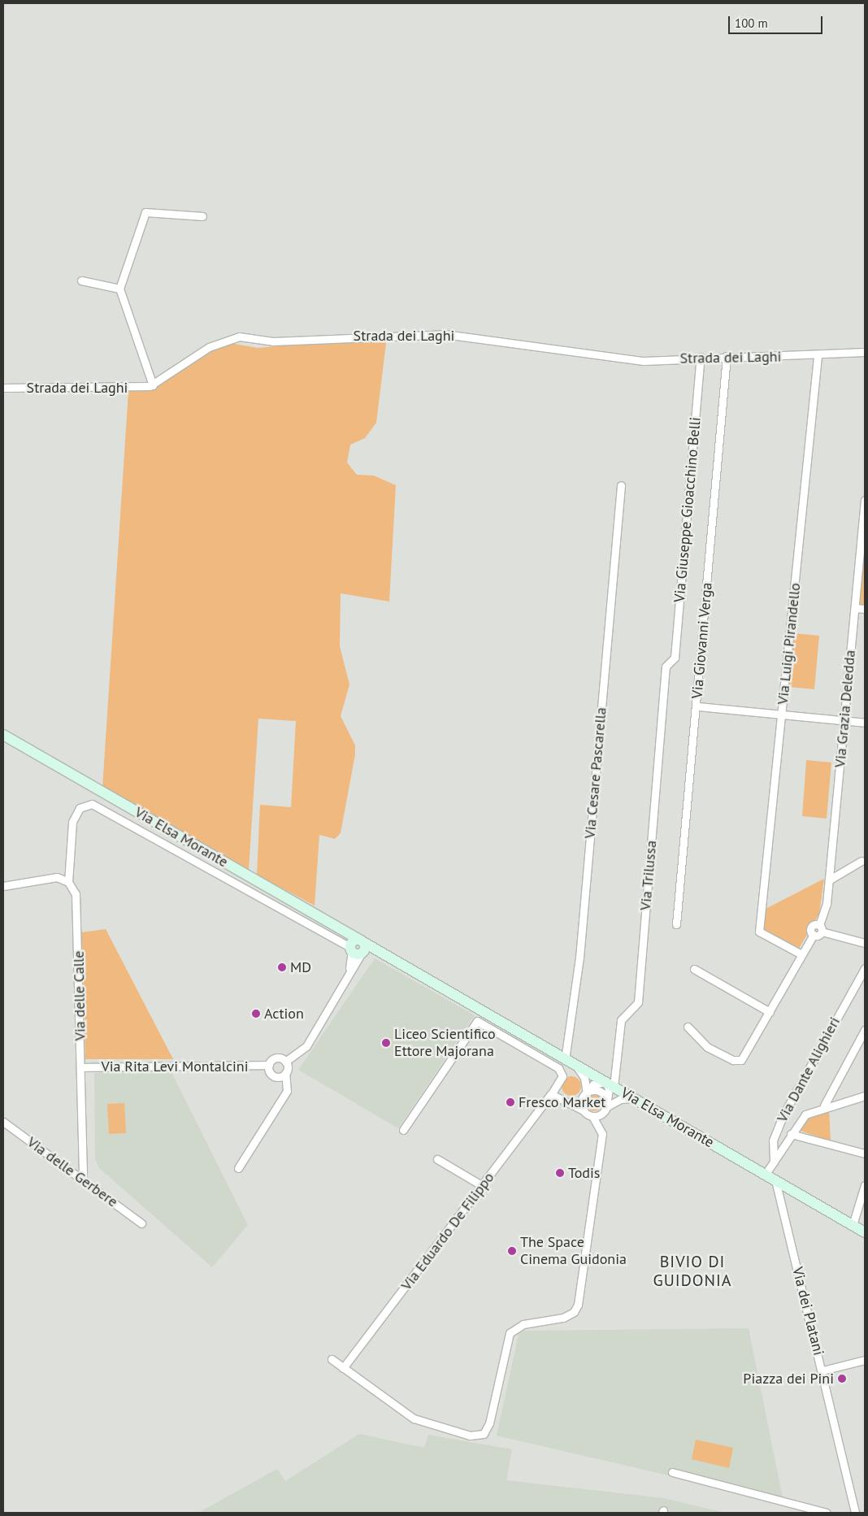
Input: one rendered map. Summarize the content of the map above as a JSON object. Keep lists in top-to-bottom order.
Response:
{
  "streets": {
    "street": [
      "Strada dei Laghi",
      "Via Giuseppe Gioacchino Belli",
      "Via Giovanni Verga",
      "Via Luigi Pirandello",
      "Via Grazia Deledda",
      "Via Cesare Pascarella",
      "Via Elsa Morante",
      "Via Trilussa",
      "Via delle Calle",
      "Via Rita Levi Montalcini",
      "Via Dante Alighieri",
      "Via delle Gerbere",
      "Via Eduardo De Filippo",
      "Via dei Platani"
    ]
  },
  "crossings": [
    ["Strada dei Laghi", "Via Giuseppe Gioacchino Belli"],
    ["Strada dei Laghi", "Via Giovanni Verga"],
    ["Strada dei Laghi", "Via Luigi Pirandello"],
    ["Via Giuseppe Gioacchino Belli", "Via Trilussa"],
    ["Via Cesare Pascarella", "Via Elsa Morante"],
    ["Via Elsa Morante", "Via Trilussa"],
    ["Via Elsa Morante", "Via Rita Levi Montalcini"],
    ["Via Elsa Morante", "Via dei Platani"],
    ["Via delle Calle", "Via Rita Levi Montalcini"],
    ["Via delle Calle", "Via delle Gerbere"]
  ],
  "districts": ["BIVIO DI GUIDONIA"],
  "places": [
    "MD",
    "Action",
    "Liceo Scientifico Ettore Majorana",
    "Fresco Market",
    "Todis",
    "The Space Cinema Guidonia",
    "Piazza dei Pini"
  ],
  "scale_bar": "100 m"
}
